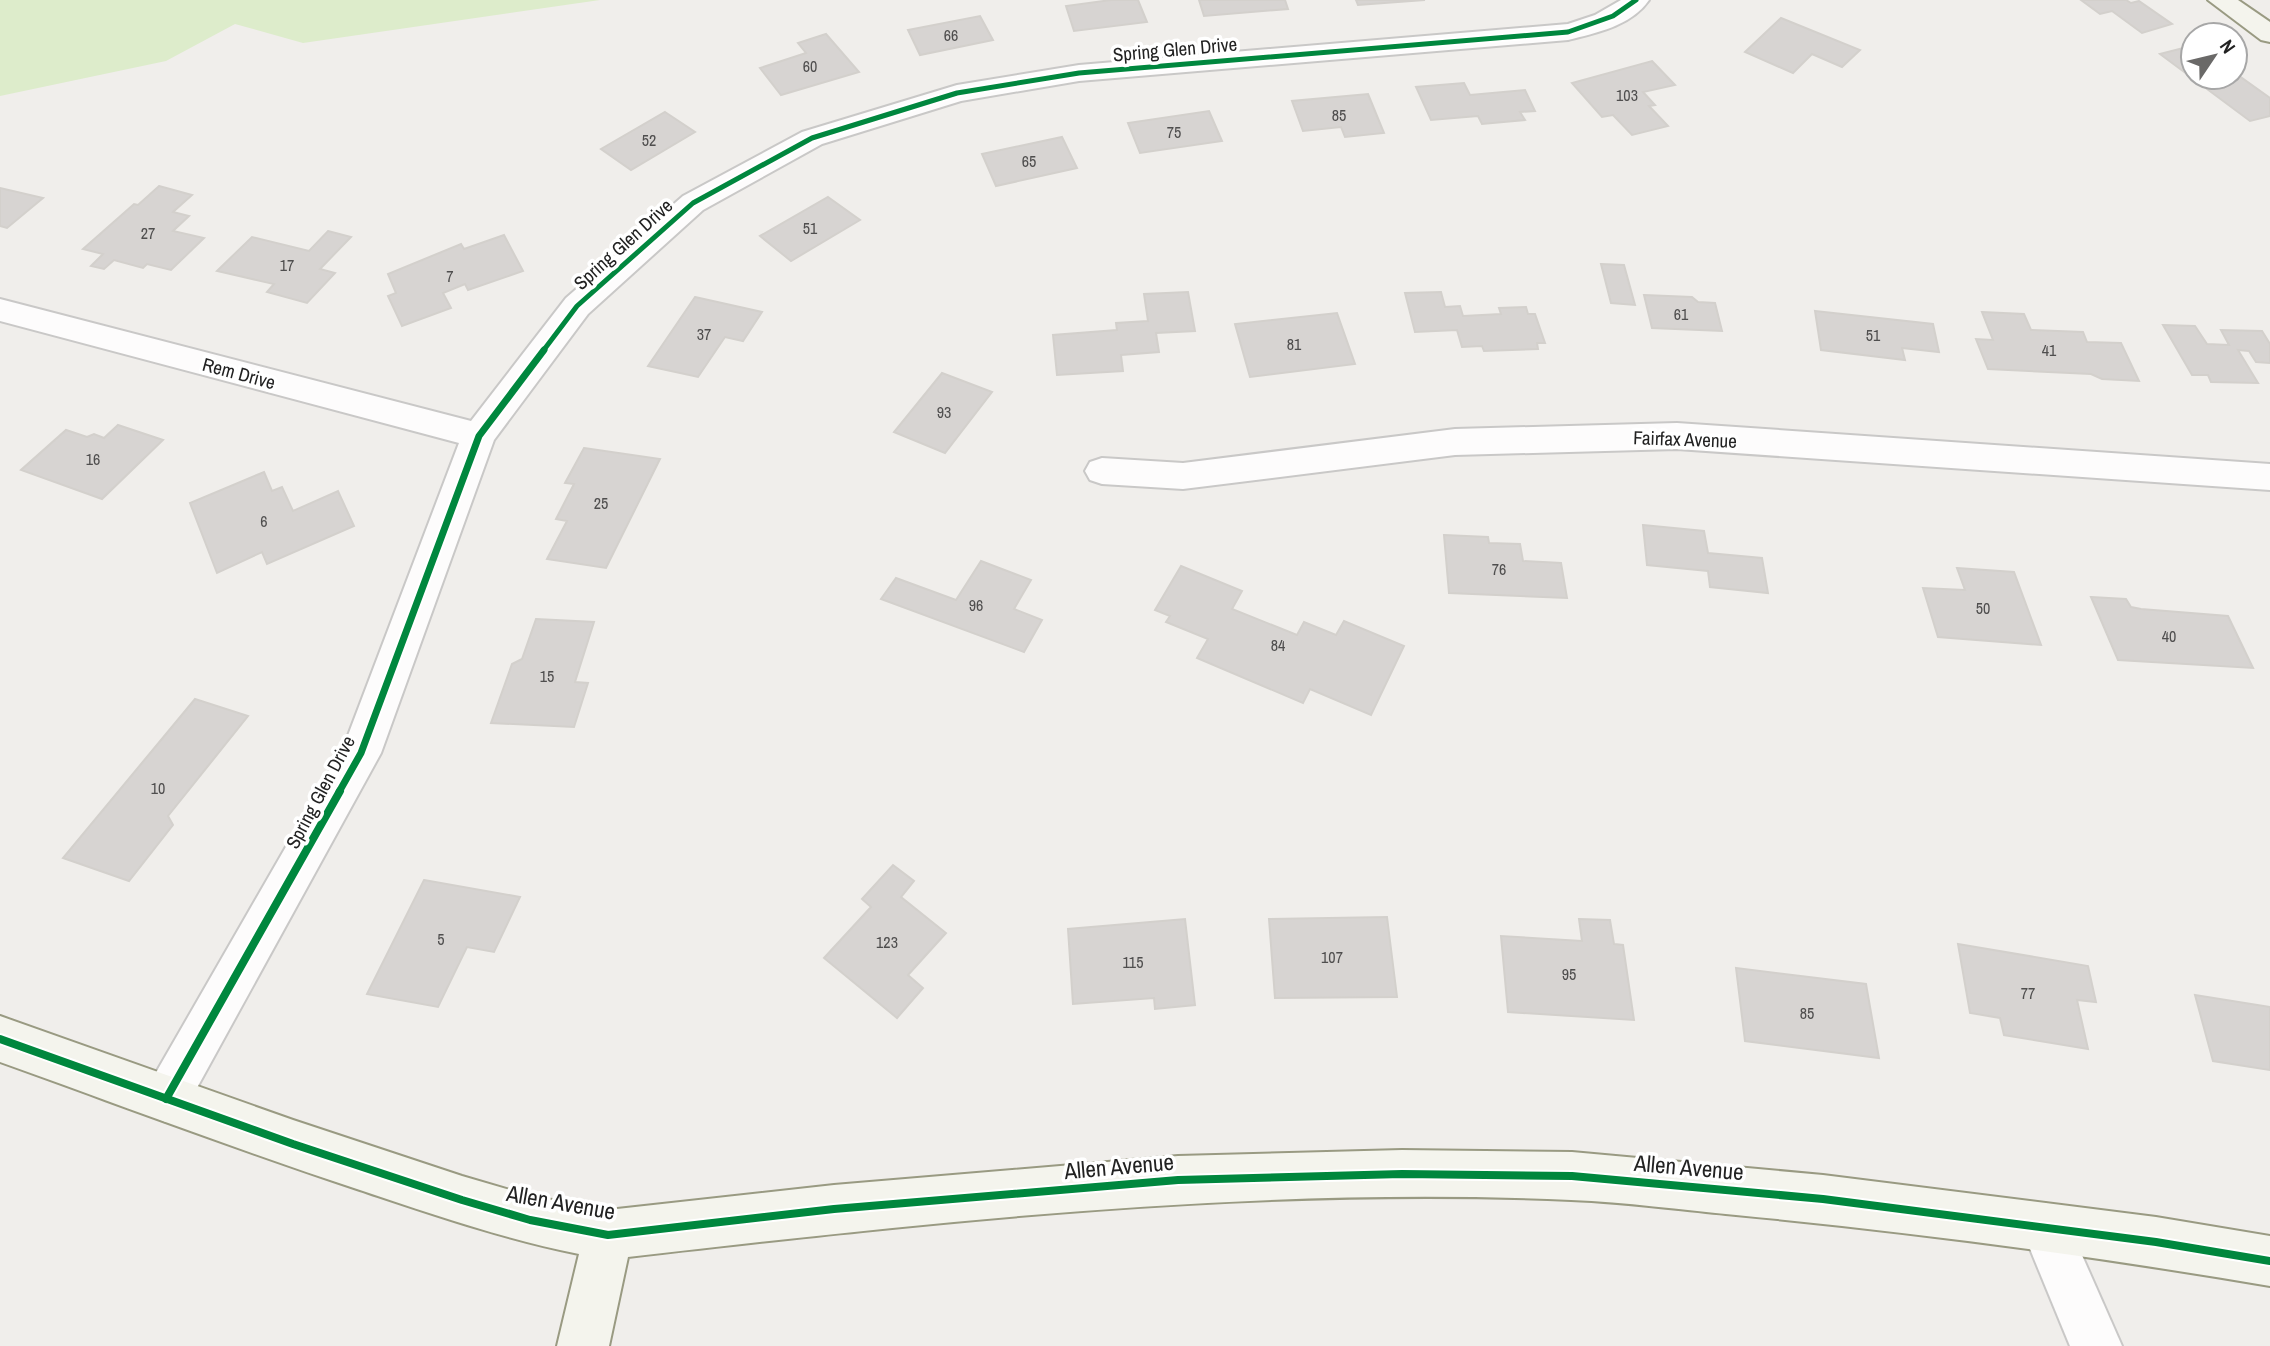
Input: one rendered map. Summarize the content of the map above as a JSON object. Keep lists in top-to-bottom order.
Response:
{
  "streets": {
    "street": [
      "Spring Glen Drive",
      "Rem Drive",
      "Fairfax Avenue",
      "Allen Avenue"
    ]
  },
  "crossings": [
    ["Spring Glen Drive", "Rem Drive"],
    ["Spring Glen Drive", "Allen Avenue"]
  ],
  "house_numbers": [
    "66",
    "60",
    "103",
    "85",
    "75",
    "52",
    "65",
    "51",
    "27",
    "17",
    "7",
    "61",
    "37",
    "51",
    "81",
    "41",
    "93",
    "16",
    "25",
    "6",
    "76",
    "96",
    "50",
    "40",
    "84",
    "15",
    "10",
    "5",
    "123",
    "107",
    "115",
    "95",
    "77",
    "85"
  ],
  "north": "top right"
}
